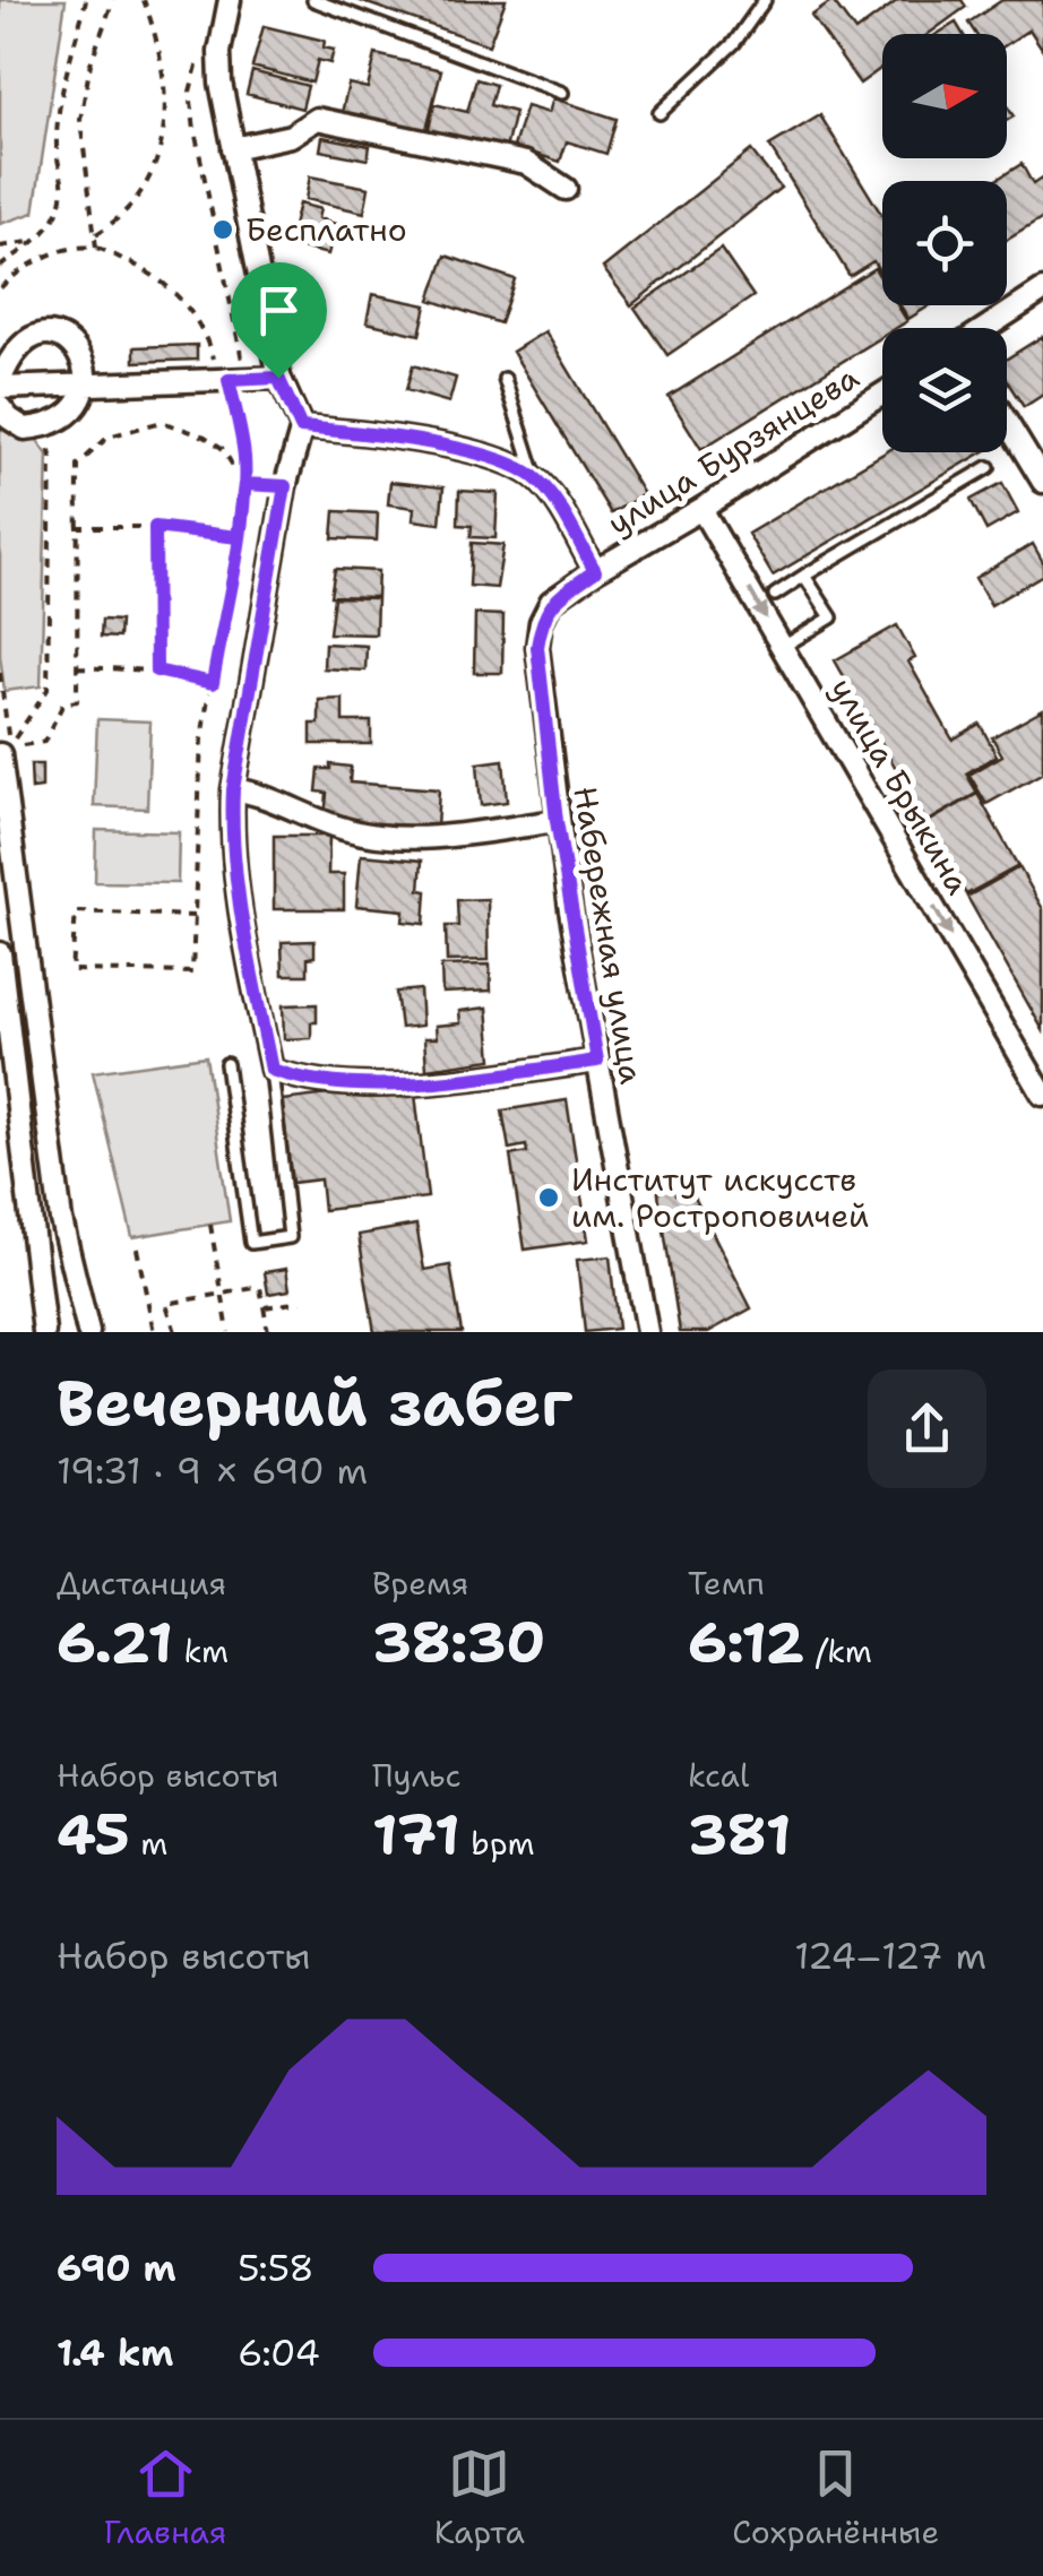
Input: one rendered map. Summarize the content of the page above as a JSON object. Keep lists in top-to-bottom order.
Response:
{
  "streets": {
    "street": ["улица Бурзянцева", "улица Брыкина", "Набережная улица"]
  },
  "crossings": [
    ["улица Бурзянцева", "улица Брыкина"],
    ["улица Бурзянцева", "Набережная улица"]
  ],
  "one_way": ["улица Брыкина"],
  "places": ["Бесплатно", "Институт искусств им. Ростроповичей"],
  "north": "right",
  "page": {
    "heading": ["Вечерний забег", "19:31 · 9 × 690 m"],
    "stats": [
      ["Дистанция", "6.21 km"],
      ["Время", "38:30"],
      ["Темп", "6:12 /km"],
      ["Набор высоты", "45 m"],
      ["Пульс", "171 bpm"],
      ["kcal", "381"]
    ],
    "chart": ["Набор высоты", "124–127 m"],
    "list": [
      {
        "name": "690 m",
        "note": "5:58"
      },
      {
        "name": "1.4 km",
        "note": "6:04"
      }
    ],
    "tabs": ["Главная", "Карта", "Сохранённые"]
  }
}
